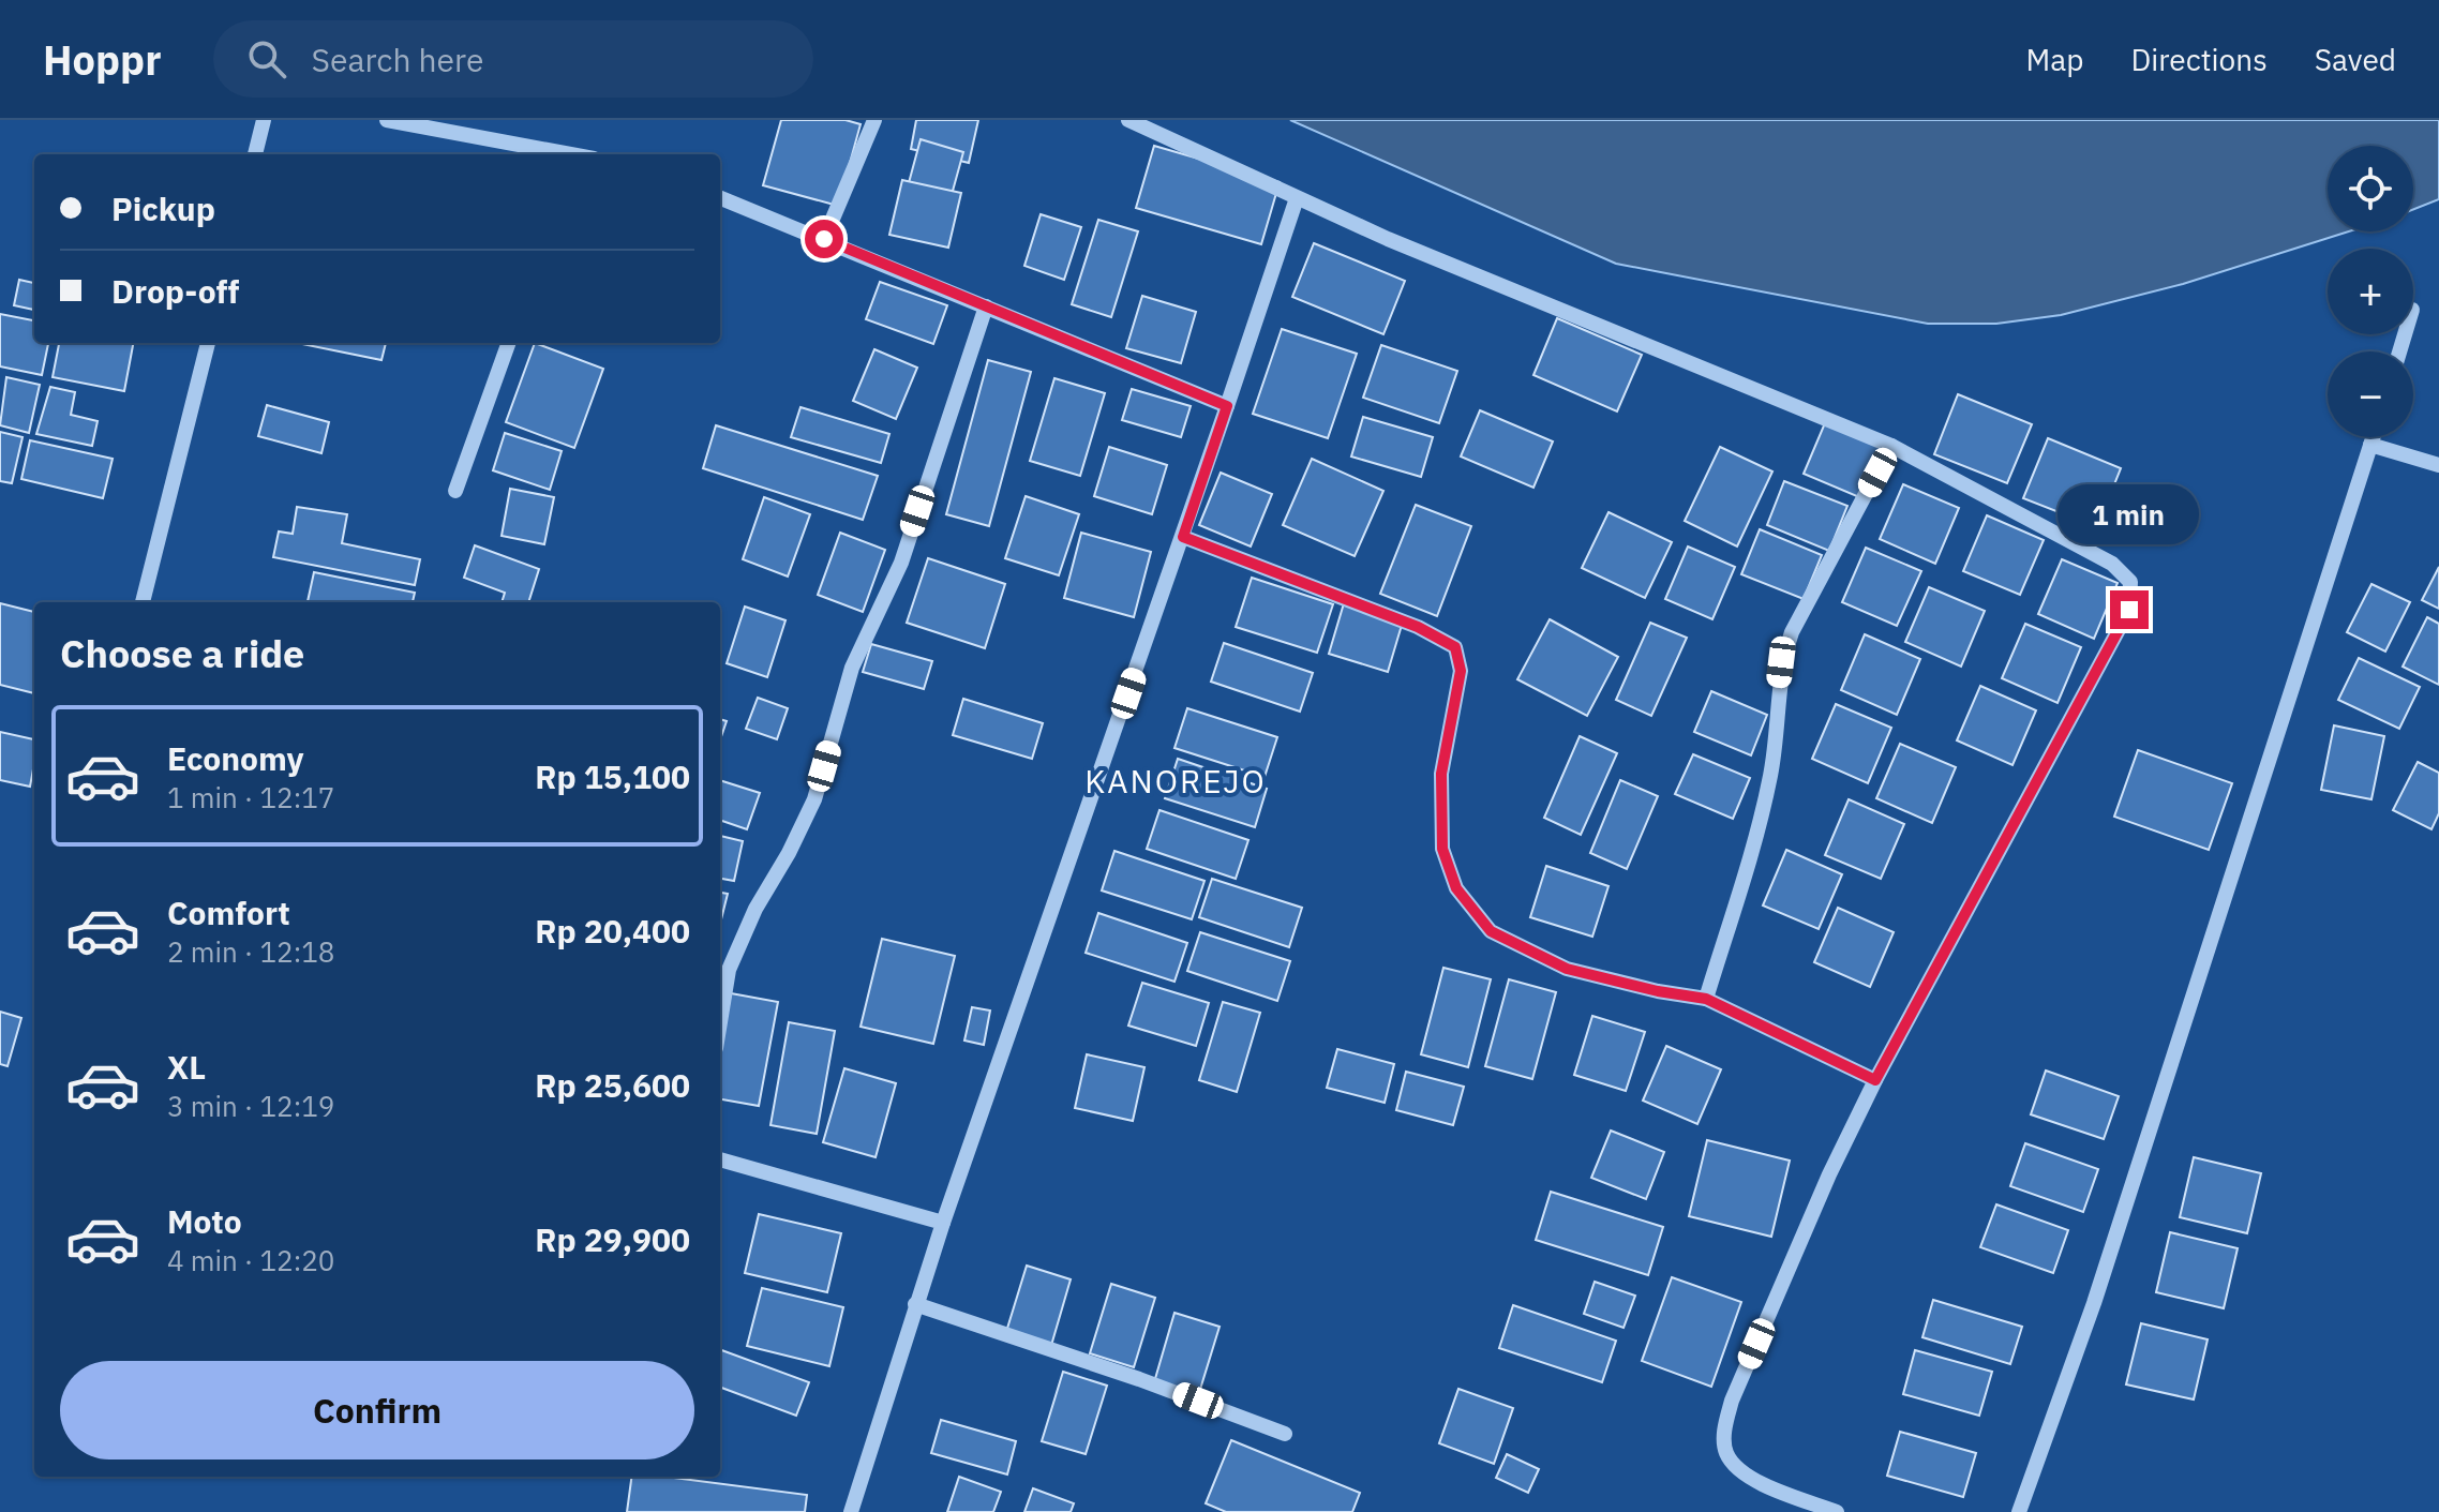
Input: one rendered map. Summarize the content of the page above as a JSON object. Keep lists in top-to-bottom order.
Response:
{
  "districts": ["KANOREJO"],
  "page": {
    "header": "Hoppr",
    "search": "Search here",
    "nav": ["Map", "Directions", "Saved"],
    "map_buttons": ["+", "−"],
    "banner": ["Pickup", "Drop-off"],
    "bubble": "1 min",
    "heading": "Choose a ride",
    "list": [
      {
        "name": "Economy",
        "note": "1 min · 12:17",
        "value": "Rp 15,100"
      },
      {
        "name": "Comfort",
        "note": "2 min · 12:18",
        "value": "Rp 20,400"
      },
      {
        "name": "XL",
        "note": "3 min · 12:19",
        "value": "Rp 25,600"
      },
      {
        "name": "Moto",
        "note": "4 min · 12:20",
        "value": "Rp 29,900"
      }
    ],
    "buttons": "Confirm"
  }
}
